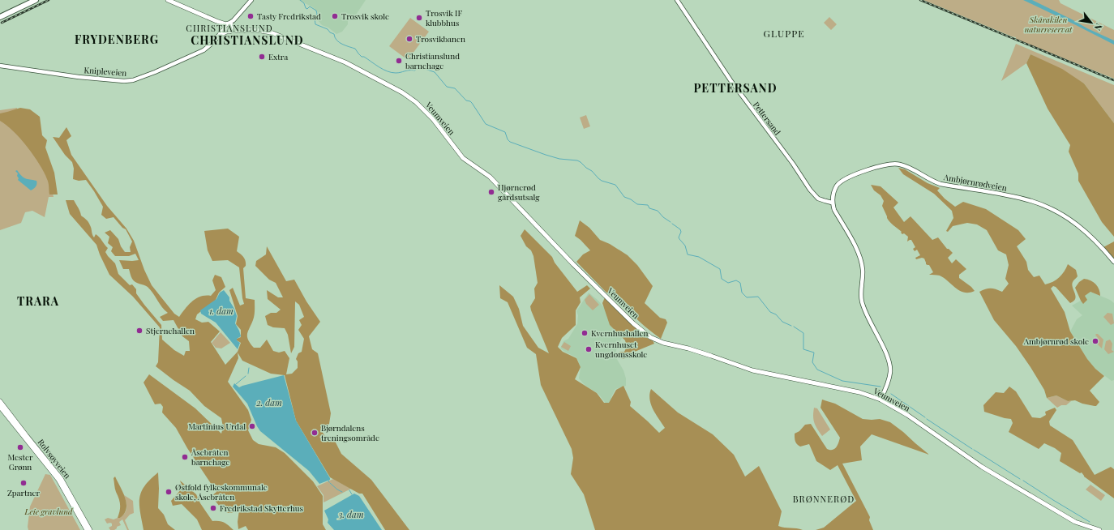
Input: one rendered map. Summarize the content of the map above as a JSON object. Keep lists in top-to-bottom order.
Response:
{
  "streets": {
    "main road": ["Veumveien", "Rolvsøyveien"],
    "street": ["Knipleveien", "Pettersand", "Ambjørnrødveien"]
  },
  "crossings": [
    ["Knipleveien", "Veumveien"],
    ["Pettersand", "Ambjørnrødveien"]
  ],
  "districts": [
    "CHRISTIANSLUND",
    "GLUPPE",
    "FRYDENBERG",
    "CHRISTIANSLUND",
    "PETTERSAND",
    "TRARA",
    "BRØNNERØD"
  ],
  "water": ["1. dam", "2. dam", "3. dam"],
  "parks": ["Skårakilen naturreservat", "Leie gravlund"],
  "places": [
    "Tasty Fredrikstad",
    "Trosvik skole",
    "Trosvik IF klubbhus",
    "Trosvikbanen",
    "Extra",
    "Christianslund barnehage",
    "Hjørnerød gårdsutsalg",
    "Stjernehallen",
    "Kvernhushallen",
    "Ambjørnrød skole",
    "Kvernhuset ungdomsskole",
    "Martinius Urdal",
    "Bjørndalens treningsområde",
    "Mester Grønn",
    "Åsebråten barnehage",
    "Zpartner",
    "Østfold fylkeskommunale skole, Åsebråten",
    "Fredrikstad Skytterhus"
  ],
  "north": "bottom right"
}
